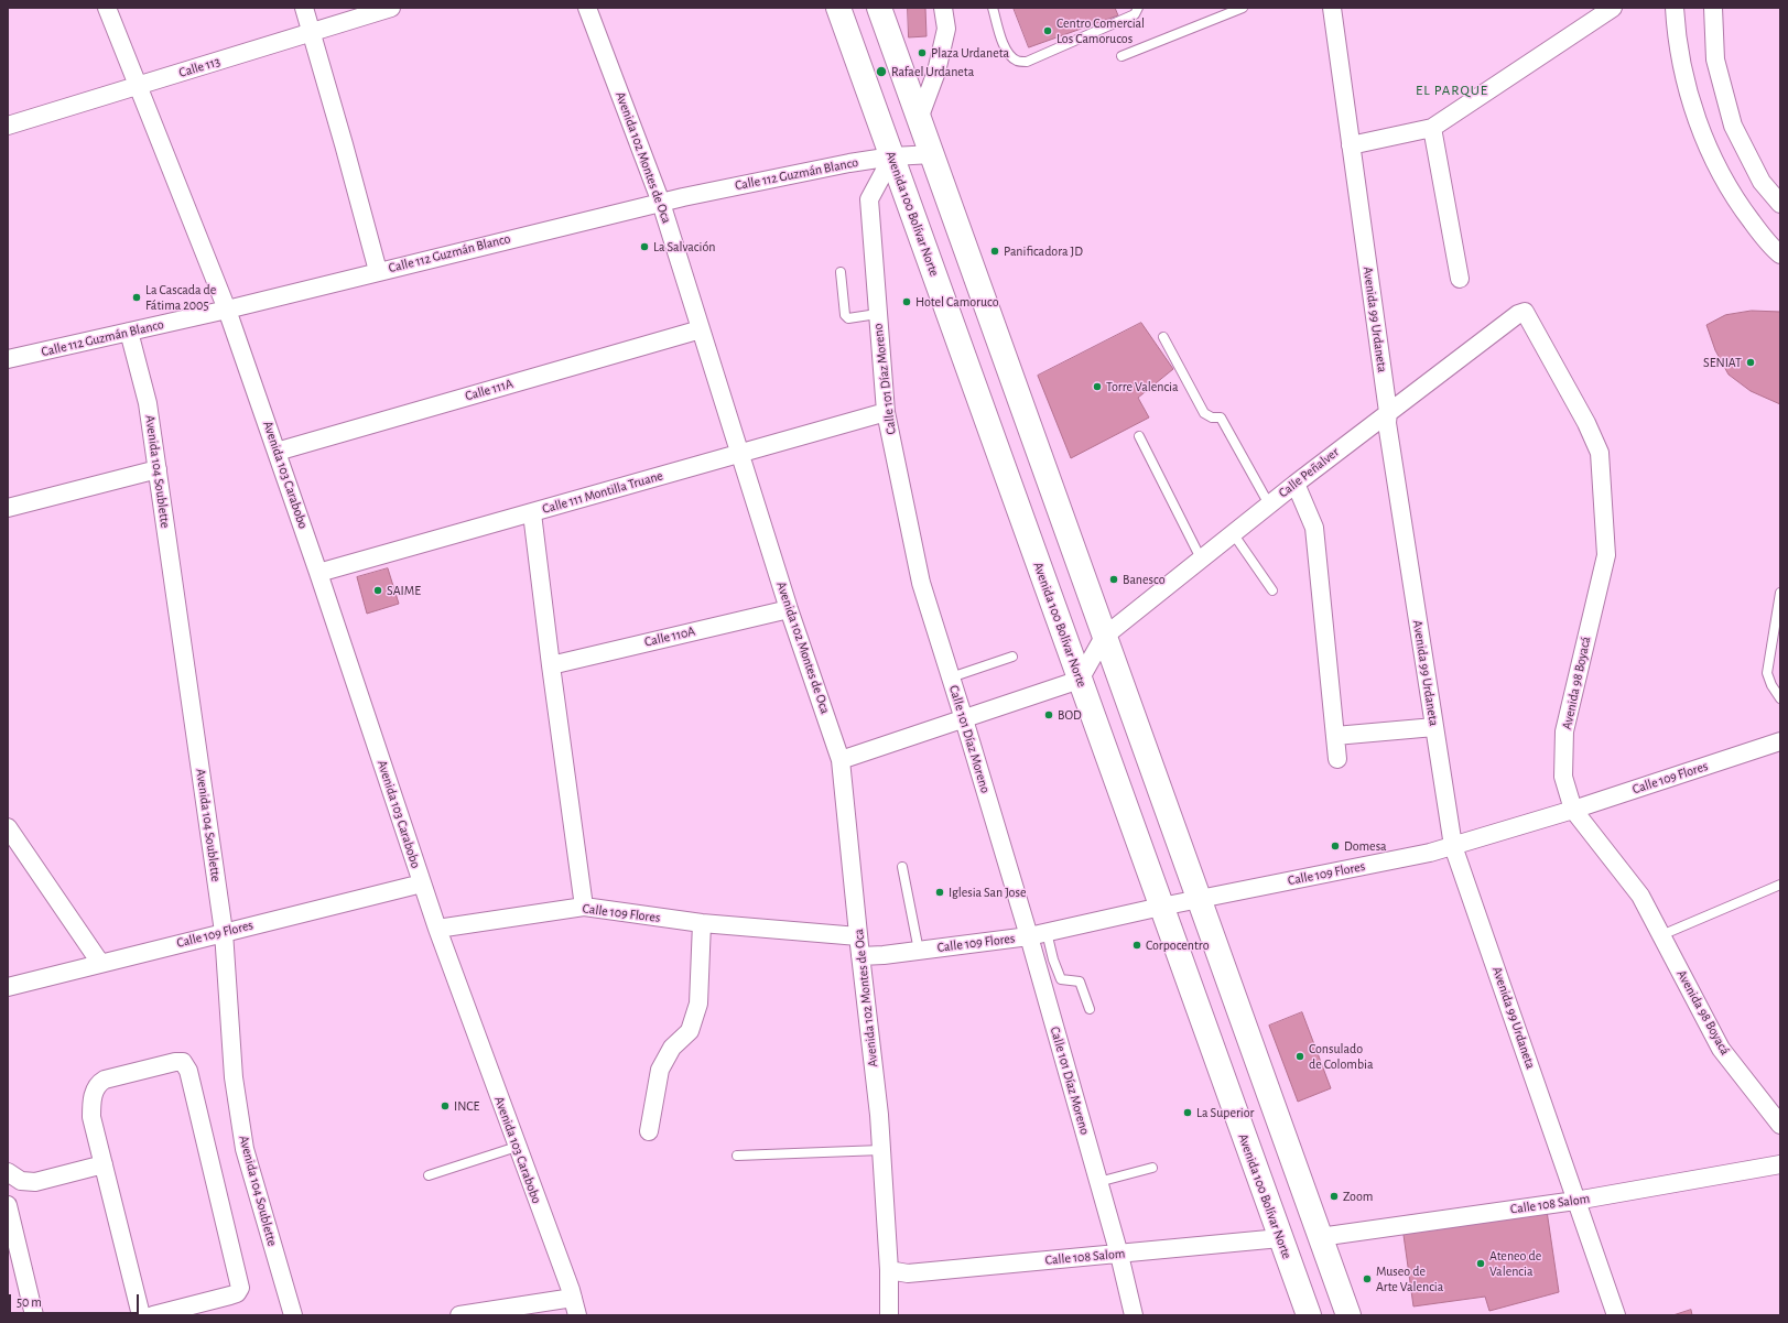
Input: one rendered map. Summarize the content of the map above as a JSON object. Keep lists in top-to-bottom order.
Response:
{
  "streets": {
    "main road": ["Avenida 100 Bolívar Norte"],
    "street": [
      "Calle 113",
      "Avenida 102 Montes de Oca",
      "Calle 112 Guzmán Blanco",
      "Avenida 99 Urdaneta",
      "Calle 101 Díaz Moreno",
      "Calle 111A",
      "Avenida 104 Soublette",
      "Calle Peñalver",
      "Avenida 103 Carabobo",
      "Calle 111 Montilla Truane",
      "Calle 110A",
      "Avenida 98 Boyacá",
      "Calle 109 Flores",
      "Calle 108 Salom"
    ]
  },
  "crossings": [
    ["Calle 113", "Avenida 103 Carabobo"],
    ["Avenida 102 Montes de Oca", "Calle 112 Guzmán Blanco"],
    ["Avenida 102 Montes de Oca", "Calle 111A"],
    ["Avenida 102 Montes de Oca", "Calle 111 Montilla Truane"],
    ["Avenida 102 Montes de Oca", "Calle 110A"],
    ["Avenida 102 Montes de Oca", "Calle 109 Flores"],
    ["Avenida 102 Montes de Oca", "Calle 108 Salom"],
    ["Calle 112 Guzmán Blanco", "Avenida 100 Bolívar Norte"],
    ["Calle 112 Guzmán Blanco", "Calle 101 Díaz Moreno"],
    ["Calle 112 Guzmán Blanco", "Avenida 104 Soublette"],
    ["Calle 112 Guzmán Blanco", "Avenida 103 Carabobo"],
    ["Avenida 100 Bolívar Norte", "Calle 101 Díaz Moreno"],
    ["Avenida 100 Bolívar Norte", "Calle 109 Flores"],
    ["Avenida 100 Bolívar Norte", "Calle 108 Salom"],
    ["Avenida 99 Urdaneta", "Calle Peñalver"],
    ["Avenida 99 Urdaneta", "Calle 109 Flores"],
    ["Avenida 99 Urdaneta", "Calle 108 Salom"],
    ["Calle 101 Díaz Moreno", "Calle 111 Montilla Truane"],
    ["Calle 101 Díaz Moreno", "Calle 109 Flores"],
    ["Calle 101 Díaz Moreno", "Calle 108 Salom"],
    ["Calle 111A", "Avenida 103 Carabobo"],
    ["Avenida 104 Soublette", "Calle 109 Flores"],
    ["Calle Peñalver", "Avenida 98 Boyacá"],
    ["Avenida 103 Carabobo", "Calle 111 Montilla Truane"],
    ["Avenida 103 Carabobo", "Calle 109 Flores"],
    ["Avenida 98 Boyacá", "Calle 109 Flores"]
  ],
  "districts": ["EL PARQUE"],
  "places": [
    "Centro Comercial Los Camorucos",
    "Plaza Urdaneta",
    "Rafael Urdaneta",
    "La Salvación",
    "Panificadora JD",
    "La Cascada de Fátima 2005",
    "Hotel Camoruco",
    "SENIAT",
    "Torre Valencia",
    "Banesco",
    "SAIME",
    "BOD",
    "Domesa",
    "Iglesia San Jose",
    "Corpocentro",
    "Consulado de Colombia",
    "INCE",
    "La Superior",
    "Zoom",
    "Ateneo de Valencia",
    "Museo de Arte Valencia"
  ],
  "scale_bar": "50 m"
}
